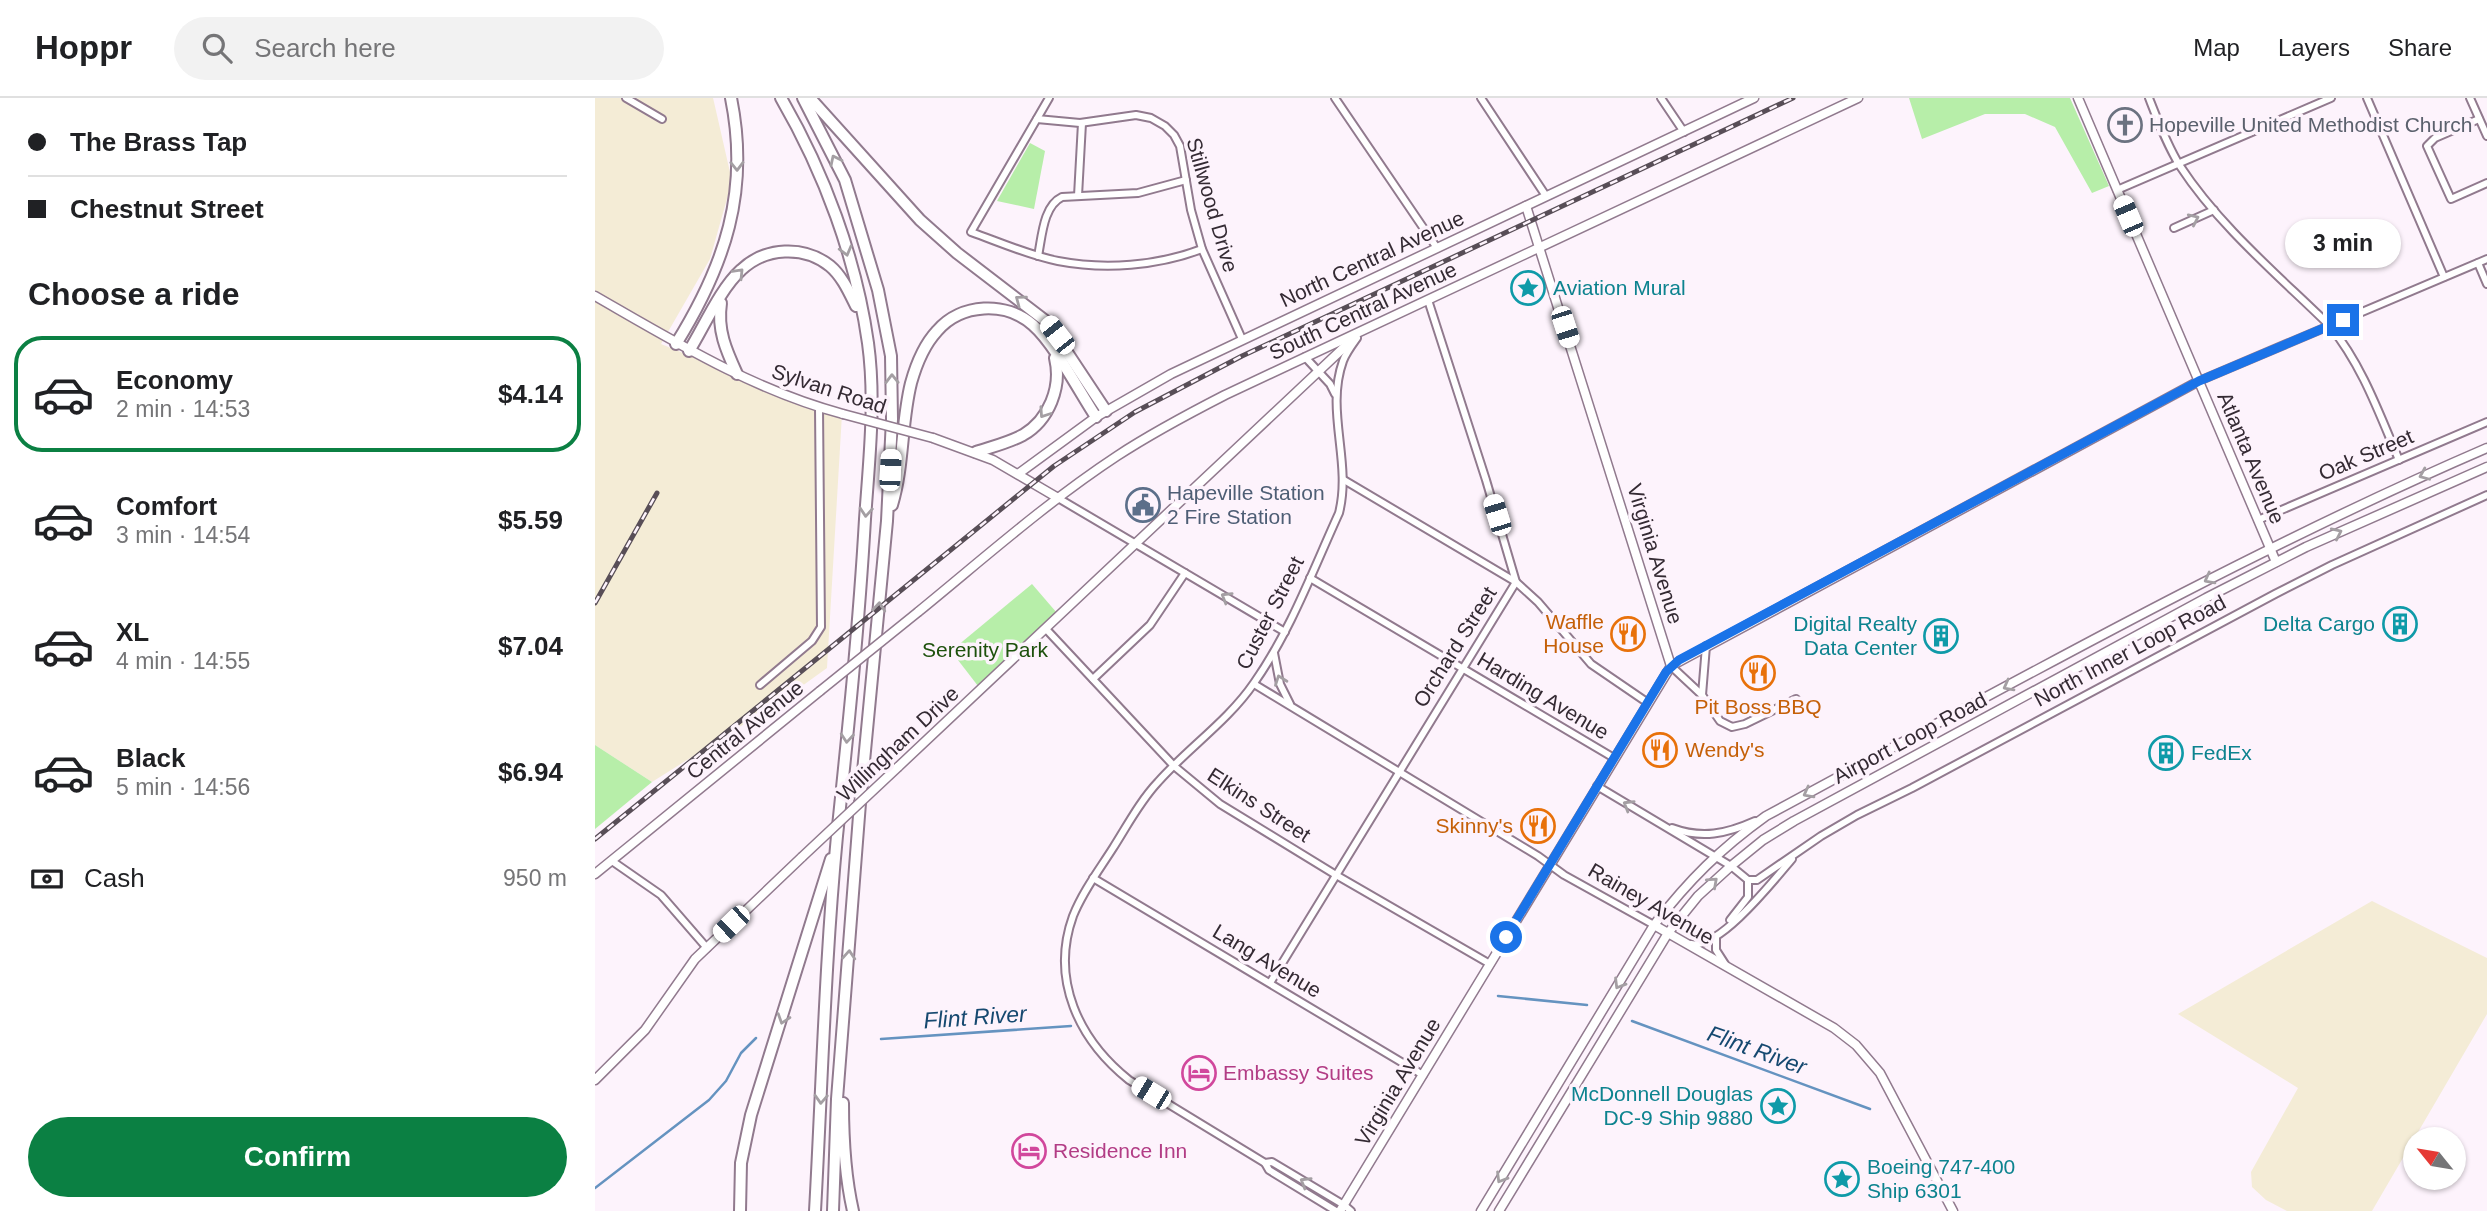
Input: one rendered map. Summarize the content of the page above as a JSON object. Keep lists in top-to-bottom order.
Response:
{
  "streets": {
    "main road": [
      "North Central Avenue",
      "South Central Avenue",
      "Sylvan Road",
      "Atlanta Avenue",
      "Virginia Avenue",
      "Central Avenue",
      "Airport Loop Road",
      "Willingham Drive",
      "Rainey Avenue"
    ],
    "street": [
      "Stillwood Drive",
      "Oak Street",
      "Custer Street",
      "Orchard Street",
      "North Inner Loop Road",
      "Harding Avenue",
      "Elkins Street",
      "Lang Avenue"
    ]
  },
  "crossings": [
    ["Stillwood Drive", "North Central Avenue"],
    ["North Central Avenue", "Sylvan Road"],
    ["North Central Avenue", "Virginia Avenue"],
    ["South Central Avenue", "Sylvan Road"],
    ["South Central Avenue", "Virginia Avenue"],
    ["South Central Avenue", "Custer Street"],
    ["South Central Avenue", "Orchard Street"],
    ["South Central Avenue", "Central Avenue"],
    ["South Central Avenue", "Willingham Drive"],
    ["Oak Street", "Atlanta Avenue"],
    ["Atlanta Avenue", "Airport Loop Road"],
    ["Virginia Avenue", "Custer Street"],
    ["Virginia Avenue", "Harding Avenue"],
    ["Virginia Avenue", "Elkins Street"],
    ["Virginia Avenue", "Rainey Avenue"],
    ["Virginia Avenue", "Lang Avenue"],
    ["Custer Street", "Harding Avenue"],
    ["Custer Street", "Willingham Drive"],
    ["Custer Street", "Elkins Street"],
    ["Custer Street", "Rainey Avenue"],
    ["Custer Street", "Lang Avenue"],
    ["Orchard Street", "Harding Avenue"],
    ["Orchard Street", "Elkins Street"],
    ["Orchard Street", "Rainey Avenue"],
    ["Orchard Street", "Lang Avenue"],
    ["Airport Loop Road", "Rainey Avenue"],
    ["Willingham Drive", "Elkins Street"]
  ],
  "water": ["Flint River"],
  "parks": ["Serenity Park"],
  "places": {
    "church": ["Hopeville United Methodist Church"],
    "place": ["Aviation Mural", "McDonnell Douglas DC-9 Ship 9880", "Boeing 747-400 Ship 6301"],
    "public building": ["Hapeville Station 2 Fire Station"],
    "building": ["Delta Cargo", "Digital Realty Data Center", "FedEx"],
    "restaurant": [
      "Waffle House",
      "Pit Boss BBQ",
      "Wendy's",
      "Skinny's"
    ],
    "hotel": ["Embassy Suites", "Residence Inn"]
  },
  "north": "top left",
  "page": {
    "header": "Hoppr",
    "search": "Search here",
    "nav": ["Map", "Layers", "Share"],
    "banner": ["The Brass Tap", "Chestnut Street"],
    "bubble": "3 min",
    "heading": "Choose a ride",
    "list": [
      {
        "name": "Economy",
        "note": "2 min · 14:53",
        "value": "$4.14"
      },
      {
        "name": "Comfort",
        "note": "3 min · 14:54",
        "value": "$5.59"
      },
      {
        "name": "XL",
        "note": "4 min · 14:55",
        "value": "$7.04"
      },
      {
        "name": "Black",
        "note": "5 min · 14:56",
        "value": "$6.94"
      }
    ],
    "pay": ["Cash", "950 m"],
    "buttons": "Confirm"
  }
}
